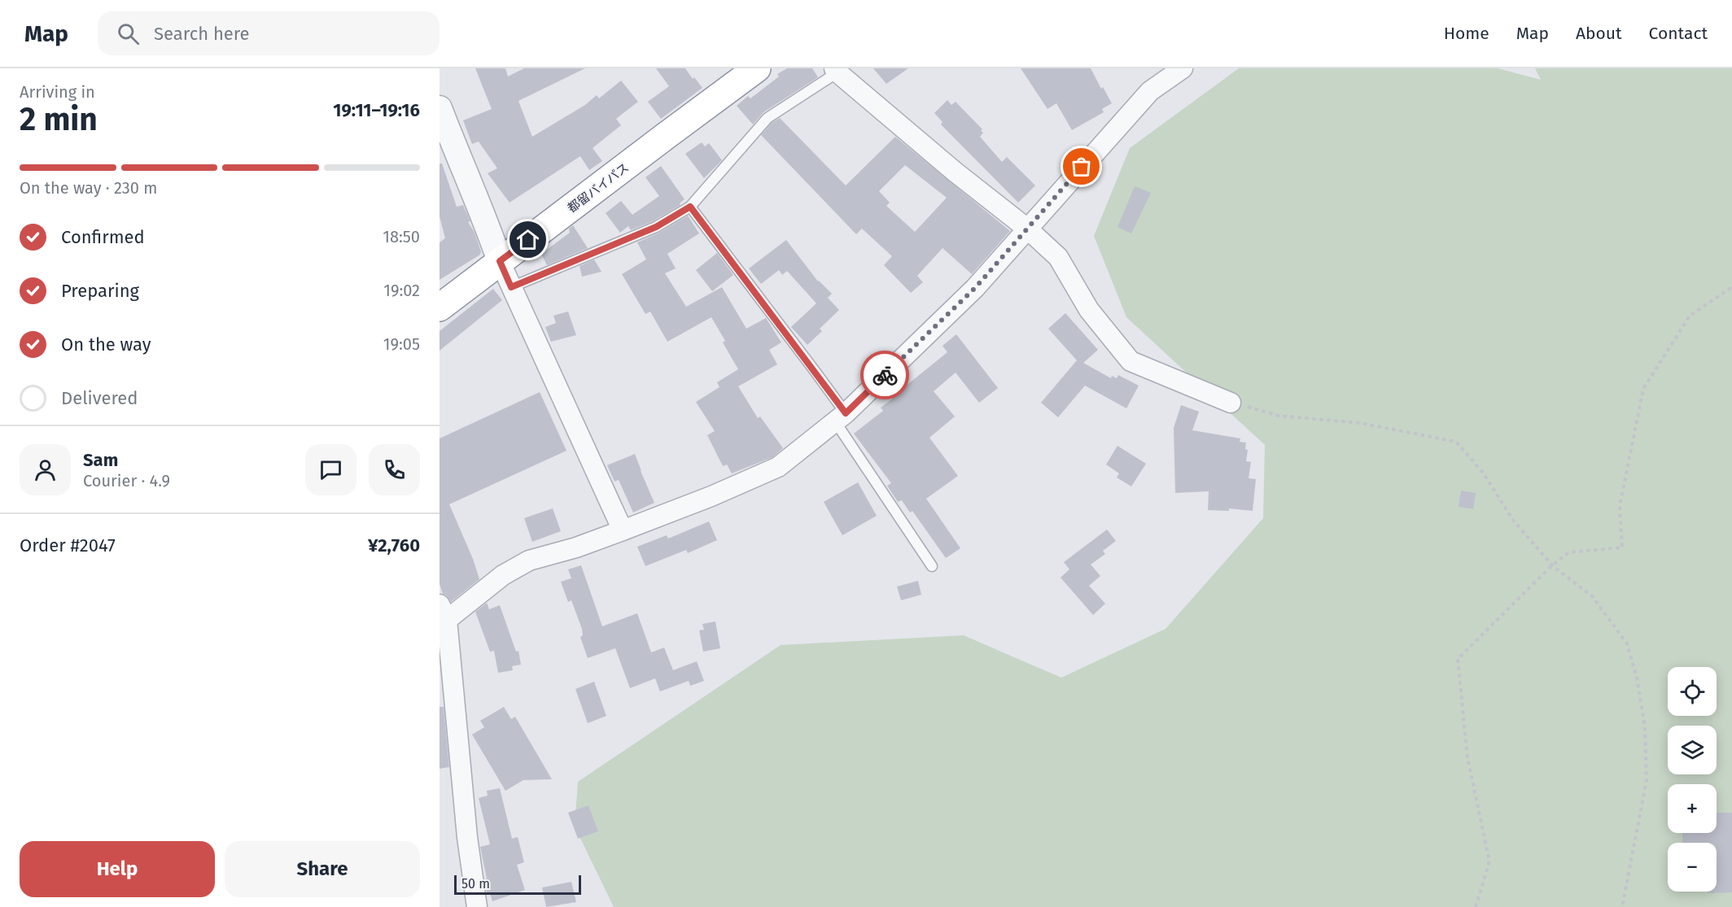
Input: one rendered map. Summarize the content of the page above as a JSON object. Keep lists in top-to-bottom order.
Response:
{
  "streets": {
    "highway": ["都留バイパス"]
  },
  "scale_bar": "50 m",
  "page": {
    "header": "Map",
    "search": "Search here",
    "nav": [
      "Home",
      "Map",
      "About",
      "Contact"
    ],
    "heading": ["2 min", "Arriving in", "19:11–19:16"],
    "panel": [
      "Sam",
      "Courier · 4.9",
      "Order #2047",
      "¥2,760"
    ],
    "bar": "On the way · 230 m",
    "list": [
      ["Confirmed", "18:50"],
      ["Preparing", "19:02"],
      ["On the way", "19:05"],
      "Delivered"
    ],
    "map_buttons": ["+", "−"],
    "buttons": ["Help", "Share"],
    "scale": "50 m"
  }
}
